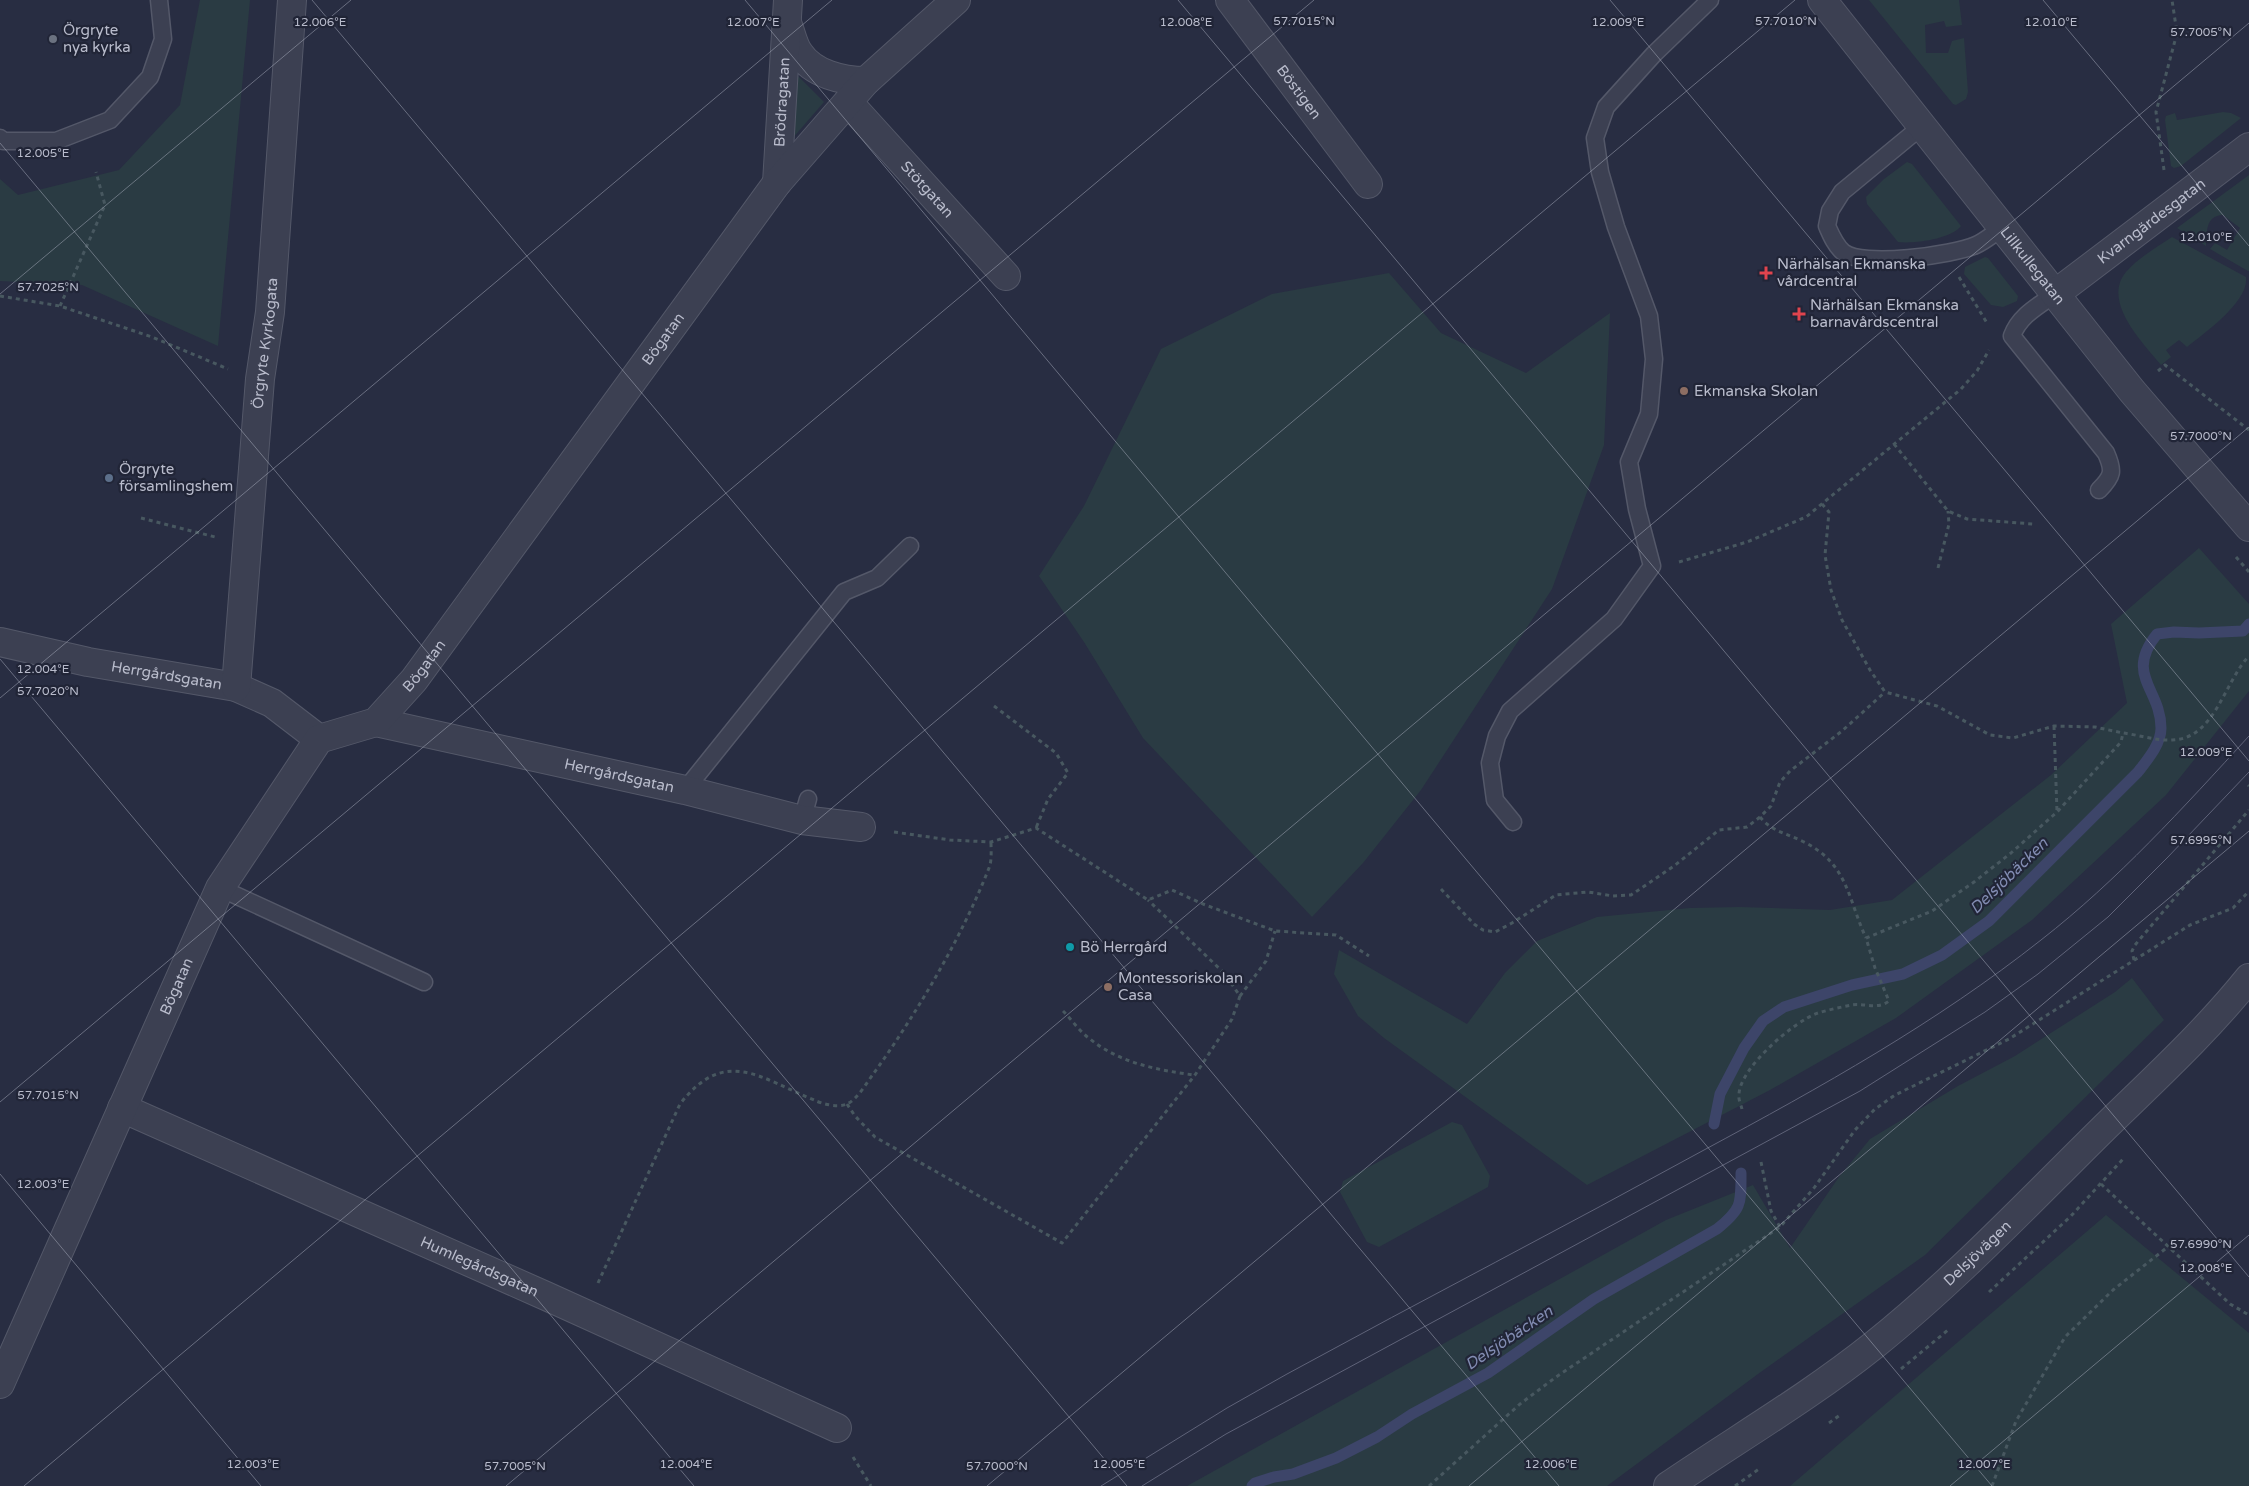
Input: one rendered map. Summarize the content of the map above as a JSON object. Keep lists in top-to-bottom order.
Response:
{
  "streets": {
    "street": [
      "Böstigen",
      "Brödragatan",
      "Stötgatan",
      "Kvarngärdesgatan",
      "Lillkullegatan",
      "Bögatan",
      "Örgryte Kyrkogata",
      "Herrgårdsgatan",
      "Delsjövägen",
      "Humlegårdsgatan"
    ]
  },
  "crossings": [
    ["Brödragatan", "Bögatan"],
    ["Stötgatan", "Bögatan"],
    ["Kvarngärdesgatan", "Lillkullegatan"],
    ["Bögatan", "Herrgårdsgatan"],
    ["Bögatan", "Humlegårdsgatan"],
    ["Örgryte Kyrkogata", "Herrgårdsgatan"]
  ],
  "water": ["Delsjöbäcken"],
  "places": {
    "other": [
      "Örgryte nya kyrka",
      "Ekmanska Skolan",
      "Örgryte församlingshem",
      "Bö Herrgård",
      "Montessoriskolan Casa"
    ],
    "health": ["Närhälsan Ekmanska vårdcentral", "Närhälsan Ekmanska barnavårdscentral"]
  },
  "coordinates": [
    "57.7015°N",
    "57.7010°N",
    "12.008°E",
    "12.009°E",
    "12.010°E",
    "12.006°E",
    "12.007°E",
    "57.7005°N",
    "12.005°E",
    "57.7025°N",
    "57.7000°N",
    "12.004°E",
    "57.7020°N",
    "57.6995°N",
    "12.003°E",
    "57.6990°N"
  ]
}
